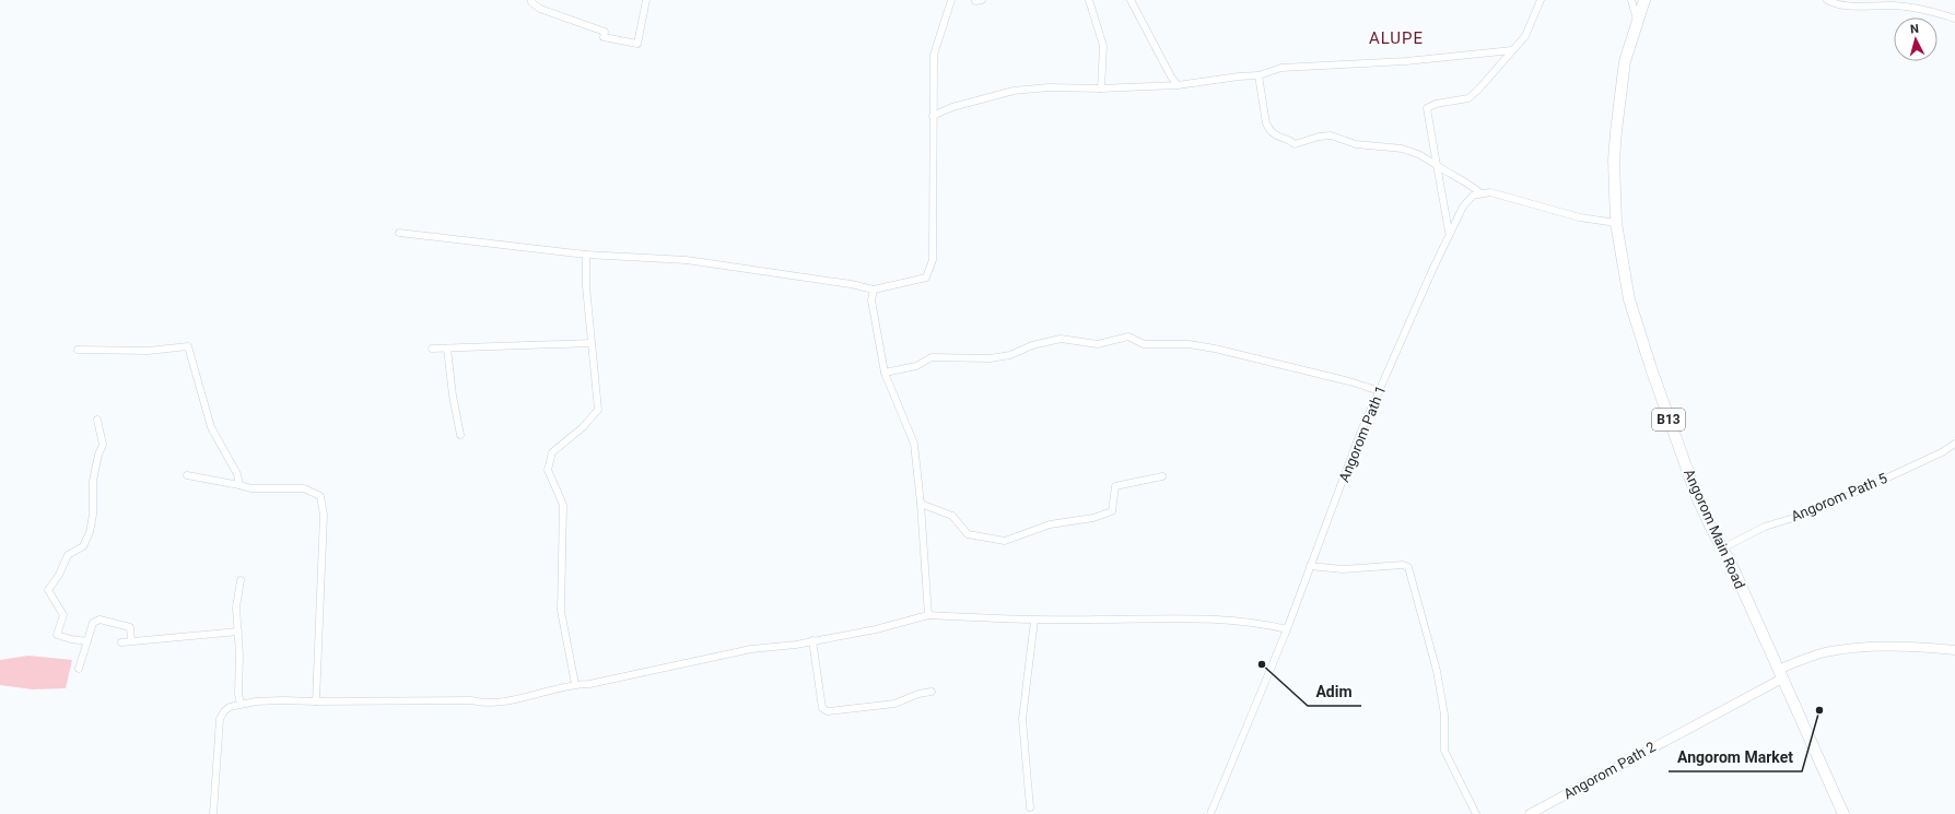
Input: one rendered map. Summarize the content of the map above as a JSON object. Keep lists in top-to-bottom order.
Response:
{
  "streets": {
    "highway": ["B13", "Angorom Main Road"],
    "street": ["Angorom Path 1", "Angorom Path 5", "Angorom Path 2"]
  },
  "crossings": [
    ["Angorom Path 5", "Angorom Main Road"],
    ["Angorom Main Road", "Angorom Path 2"]
  ],
  "districts": ["ALUPE"],
  "places": ["Adim", "Angorom Market"],
  "north": "top"
}
